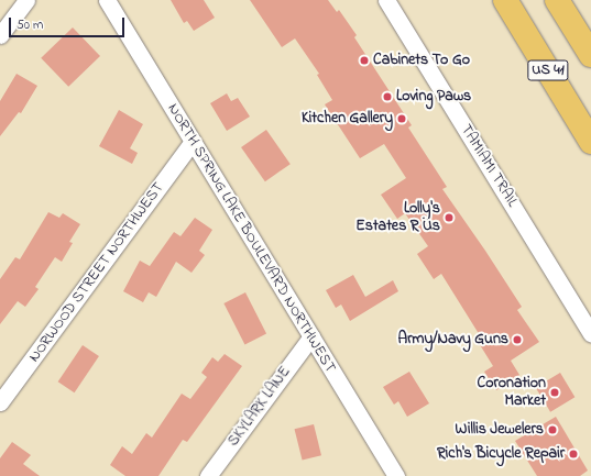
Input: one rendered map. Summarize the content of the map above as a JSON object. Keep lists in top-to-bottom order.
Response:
{
  "streets": {
    "main road": ["US 41"],
    "street": [
      "TAMIAMI TRAIL",
      "NORTH SPRING LAKE BOULEVARD NORTHWEST",
      "NORWOOD STREET NORTHWEST",
      "SKYLARK LANE"
    ]
  },
  "crossings": [
    ["NORTH SPRING LAKE BOULEVARD NORTHWEST", "NORWOOD STREET NORTHWEST"],
    ["NORTH SPRING LAKE BOULEVARD NORTHWEST", "SKYLARK LANE"]
  ],
  "places": [
    "Cabinets To Go",
    "Loving Paws",
    "Kitchen Gallery",
    "Lolly's Estates R Us",
    "Army/Navy Guns",
    "Coronation Market",
    "Willis Jewelers",
    "Rich's Bicycle Repair"
  ],
  "scale_bar": "50 m"
}
